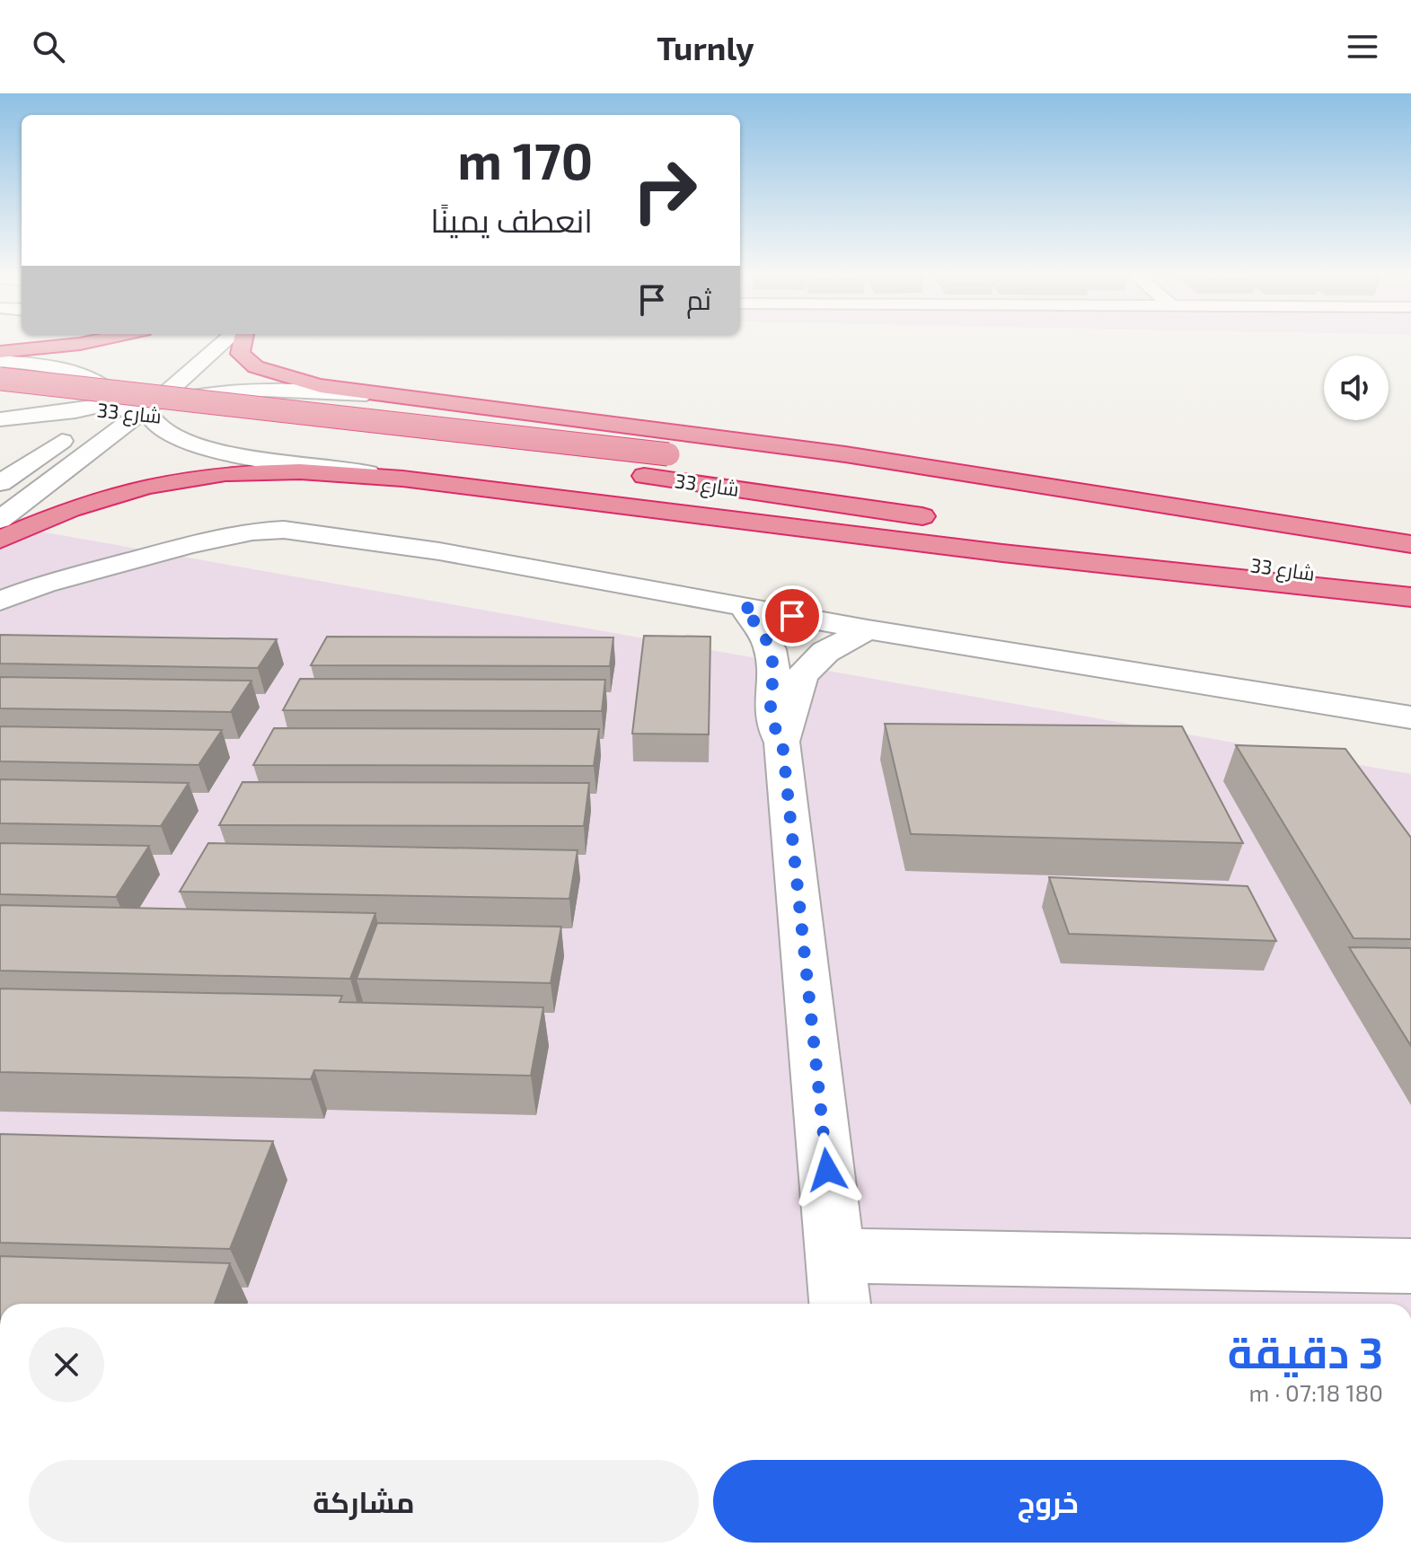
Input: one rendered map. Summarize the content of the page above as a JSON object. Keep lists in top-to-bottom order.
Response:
{
  "streets": {
    "highway": ["شارع 33"]
  },
  "page": {
    "header": "Turnly",
    "turn": ["170 m", "انعطف يمينًا"],
    "then": "ثم",
    "heading": ["3 دقيقة", "180 m · 07:18"],
    "buttons": ["خروج", "مشاركة"]
  }
}
